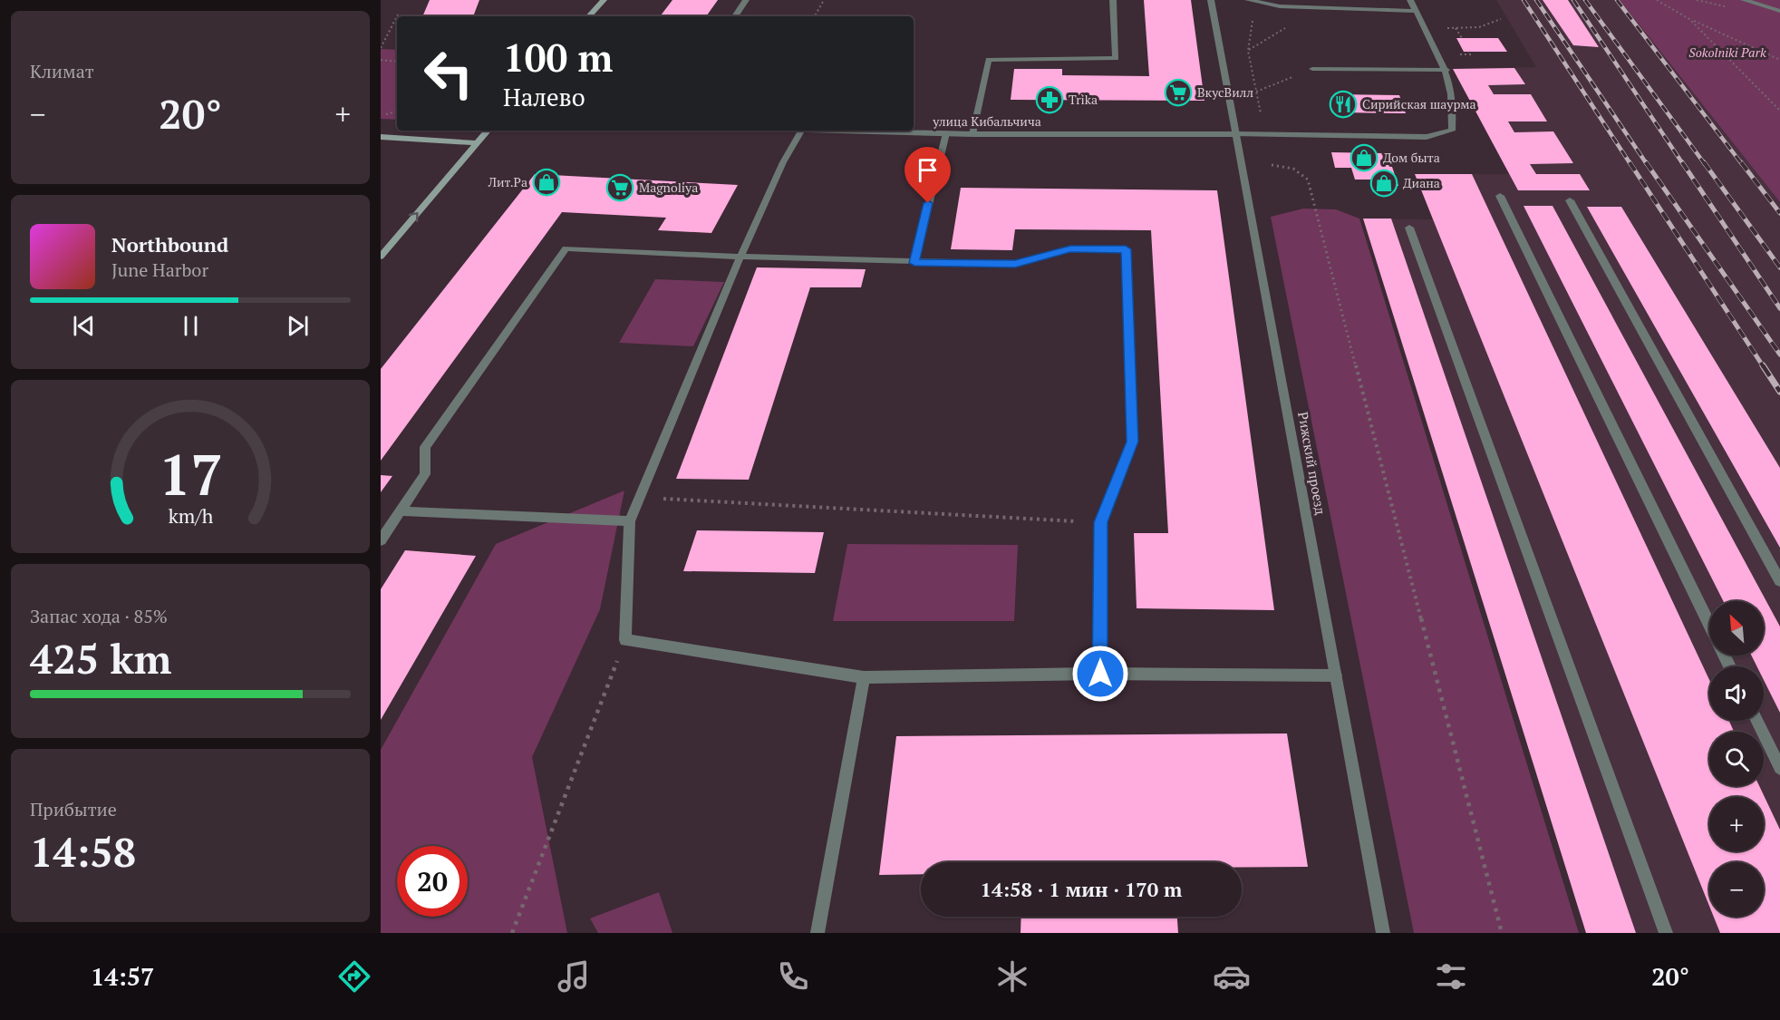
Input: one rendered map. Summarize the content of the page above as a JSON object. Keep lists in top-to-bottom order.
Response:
{
  "streets": {
    "street": ["улица Кибальчича", "Рижский проезд"]
  },
  "crossings": [
    ["улица Кибальчича", "Рижский проезд"]
  ],
  "parks": ["Sokolniki Park"],
  "places": {
    "supermarket": ["ВкусВилл", "Magnoliya"],
    "pharmacy": ["Trika"],
    "restaurant": ["Сирийская шаурма"],
    "shop": ["Дом быта", "Лит.Ра", "Диана"]
  },
  "north": "top left",
  "page": {
    "tile": [
      "Климат",
      ["Запас хода · 85%", "425 km"],
      ["Прибытие", "14:58"]
    ],
    "turn": ["100 m", "Налево"],
    "heat": ["−", "20°", "+"],
    "song": ["Northbound", "June Harbor"],
    "map_buttons": ["+", "−"],
    "limit": "20",
    "trip": "14:58 · 1 мин · 170 m",
    "tabs": ["14:57", "20°"],
    "gauge": ["17", "km/h"]
  }
}
